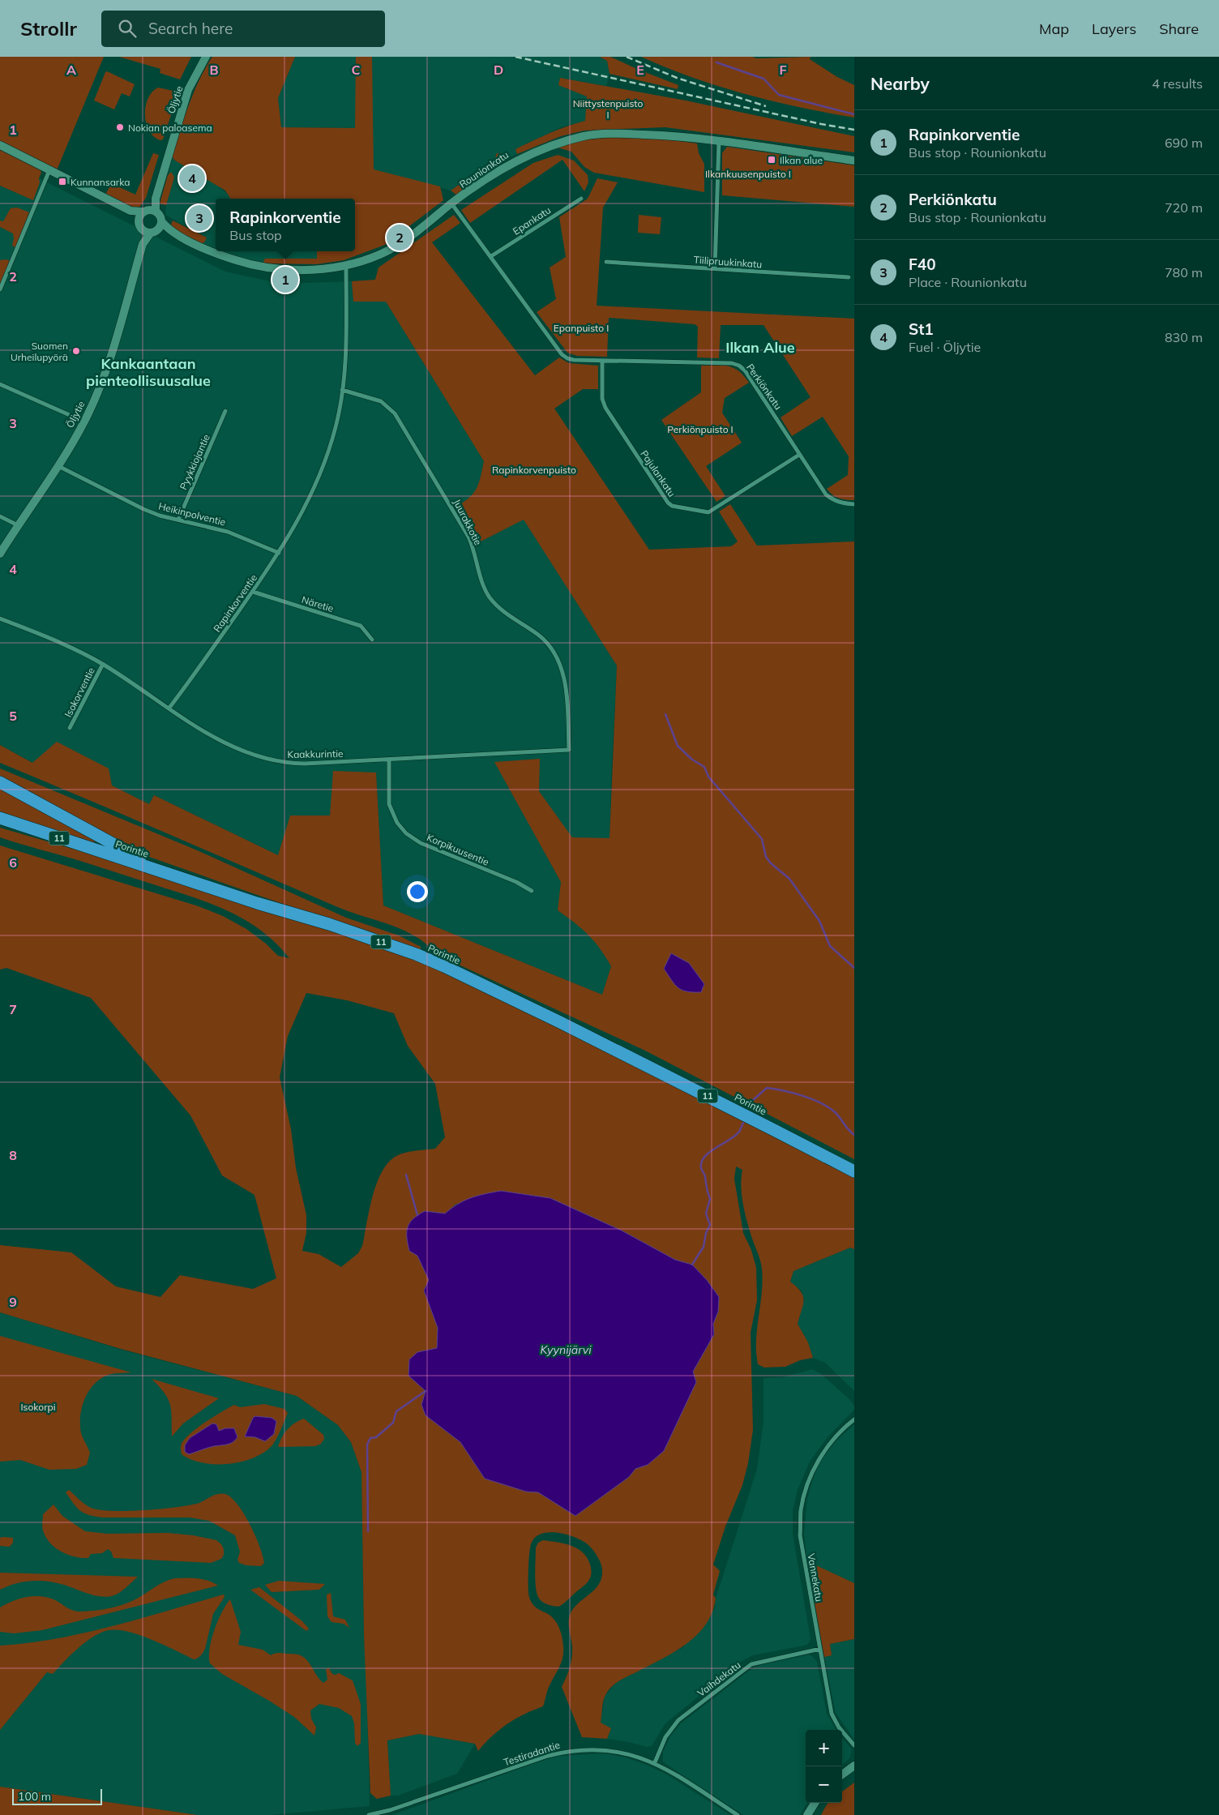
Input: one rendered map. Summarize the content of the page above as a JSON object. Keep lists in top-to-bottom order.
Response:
{
  "streets": {
    "highway": ["11", "Porintie"],
    "main road": ["Öljytie", "Rounionkatu"],
    "street": [
      "Epankatu",
      "Tiilipruukinkatu",
      "Perkiönkatu",
      "Pyykkiojantie",
      "Pajulankatu",
      "Heikinpolventie",
      "Juurakkotie",
      "Rapinkorventie",
      "Näretie",
      "Isokorventie",
      "Kaakkurintie",
      "Korpikuusentie",
      "Vannekatu",
      "Vaihdekatu",
      "Testiradantie"
    ]
  },
  "crossings": [
    ["Öljytie", "Rounionkatu"],
    ["Öljytie", "Heikinpolventie"],
    ["Rounionkatu", "Perkiönkatu"],
    ["Rounionkatu", "Rapinkorventie"],
    ["Epankatu", "Perkiönkatu"],
    ["Perkiönkatu", "Pajulankatu"],
    ["Pyykkiojantie", "Heikinpolventie"],
    ["Heikinpolventie", "Rapinkorventie"],
    ["Juurakkotie", "Rapinkorventie"],
    ["Juurakkotie", "Kaakkurintie"],
    ["Rapinkorventie", "Näretie"],
    ["Rapinkorventie", "Kaakkurintie"],
    ["Isokorventie", "Kaakkurintie"],
    ["Kaakkurintie", "Korpikuusentie"],
    ["Vannekatu", "Vaihdekatu"],
    ["Vaihdekatu", "Testiradantie"]
  ],
  "districts": ["Ilkan Alue", "Kankaantaan pienteollisuusalue"],
  "water": ["Kyynijärvi"],
  "parks": [
    "Niittystenpuisto I",
    "Ilkankuusenpuisto I",
    "Epanpuisto I",
    "Perkiönpuisto I",
    "Rapinkorvenpuisto",
    "Isokorpi"
  ],
  "places": {
    "other": ["Nokian paloasema", "Suomen Urheilupyörä"],
    "transit": ["Ilkan alue", "Kunnansarka"]
  },
  "scale_bar": "100 m",
  "page": {
    "header": "Strollr",
    "search": "Search here",
    "nav": ["Map", "Layers", "Share"],
    "heading": ["Nearby", "4 results"],
    "list": [
      {
        "mark": "1",
        "name": "Rapinkorventie",
        "note": "Bus stop · Rounionkatu",
        "value": "690 m"
      },
      {
        "mark": "2",
        "name": "Perkiönkatu",
        "note": "Bus stop · Rounionkatu",
        "value": "720 m"
      },
      {
        "mark": "3",
        "name": "F40",
        "note": "Place · Rounionkatu",
        "value": "780 m"
      },
      {
        "mark": "4",
        "name": "St1",
        "note": "Fuel · Öljytie",
        "value": "830 m"
      }
    ],
    "pins": [
      "4",
      "3",
      "2",
      "1"
    ],
    "popup": ["Rapinkorventie", "Bus stop"],
    "map_buttons": ["+", "−"],
    "scale": "100 m"
  },
  "grid": {
    "columns": [
      "A",
      "B",
      "C",
      "D",
      "E",
      "F"
    ],
    "rows": [
      "1",
      "2",
      "3",
      "4",
      "5",
      "6",
      "7",
      "8",
      "9"
    ]
  }
}
